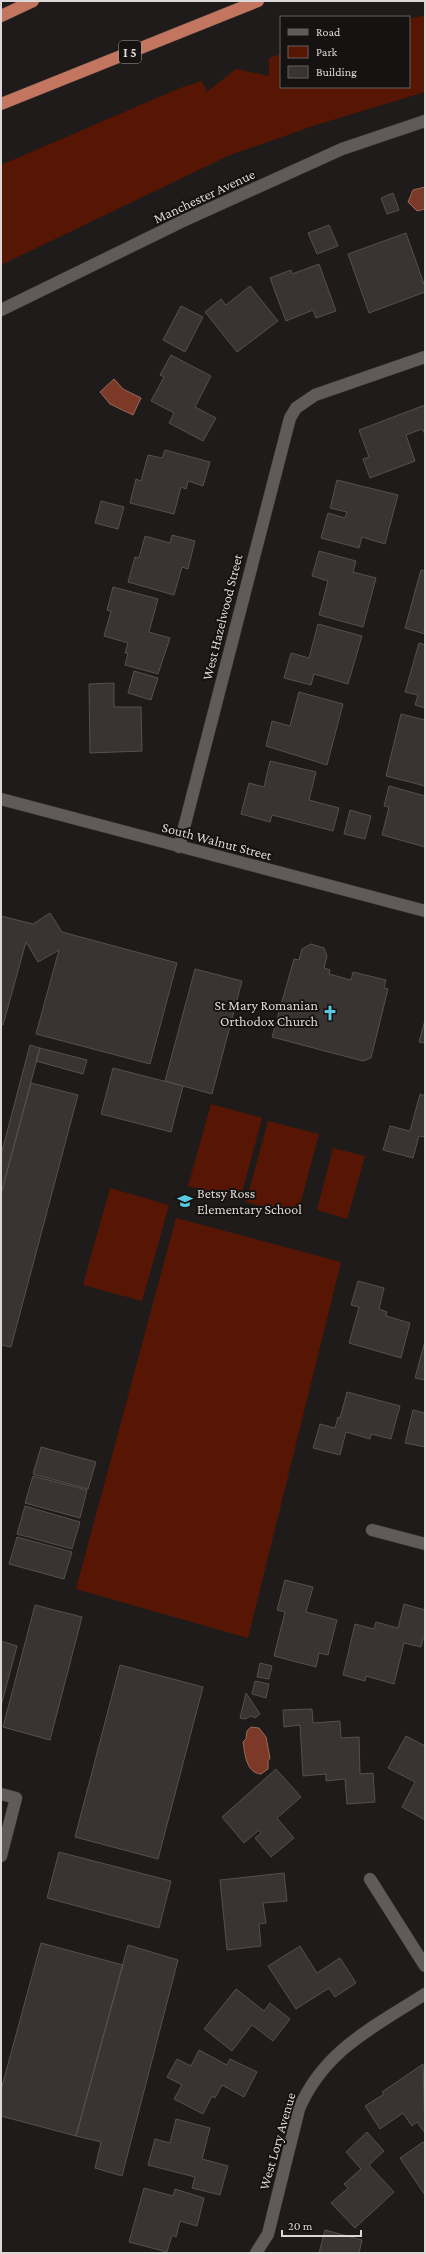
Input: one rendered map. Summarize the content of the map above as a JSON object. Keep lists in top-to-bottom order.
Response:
{
  "streets": {
    "highway": ["I 5"],
    "street": [
      "Manchester Avenue",
      "West Hazelwood Street",
      "South Walnut Street",
      "West Lory Avenue"
    ]
  },
  "crossings": [
    ["West Hazelwood Street", "South Walnut Street"]
  ],
  "places": {
    "church": ["St Mary Romanian Orthodox Church"],
    "school or university": ["Betsy Ross Elementary School"]
  },
  "legend": ["Road", "Park", "Building"],
  "scale_bar": "20 m"
}
